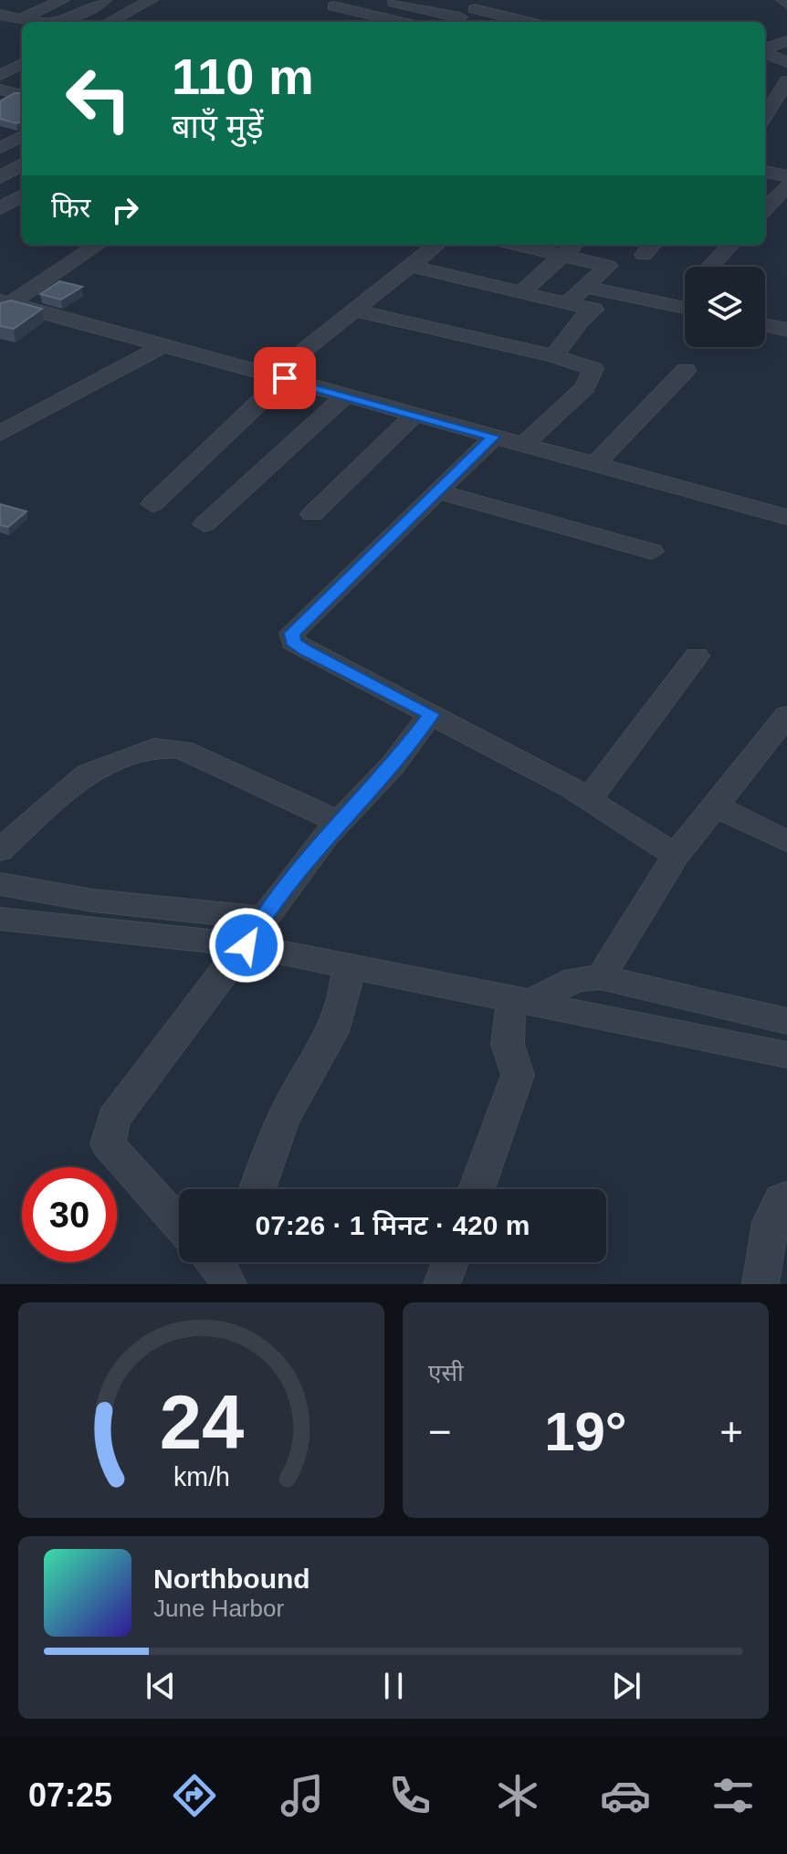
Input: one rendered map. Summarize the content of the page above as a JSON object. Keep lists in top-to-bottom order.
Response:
{
  "page": {
    "turn": ["110 m", "बाएँ मुड़ें"],
    "then": "फिर",
    "limit": "30",
    "trip": "07:26 · 1 मिनट · 420 m",
    "tile": "एसी",
    "heat": ["−", "19°", "+"],
    "song": ["Northbound", "June Harbor"],
    "tabs": "07:25",
    "gauge": ["24", "km/h"]
  }
}
